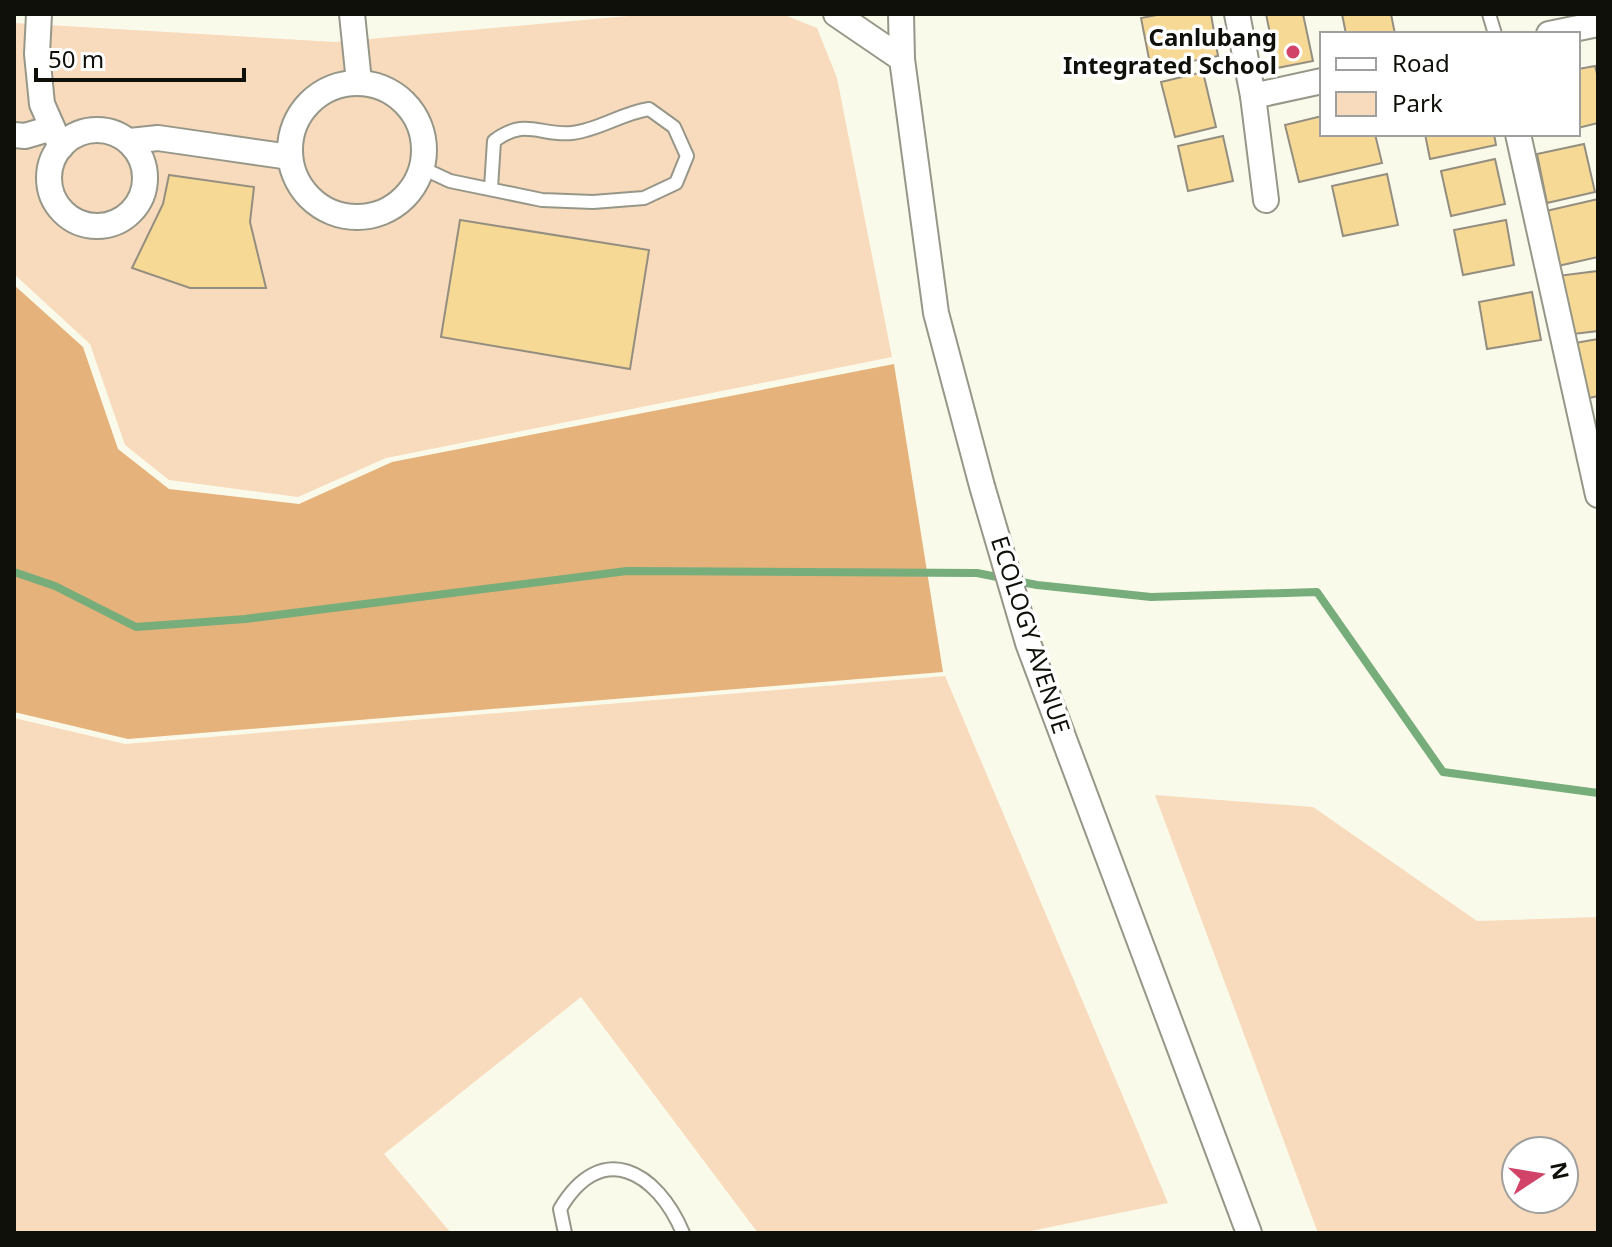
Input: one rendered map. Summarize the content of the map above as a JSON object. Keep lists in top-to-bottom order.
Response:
{
  "streets": {
    "street": ["ECOLOGY AVENUE"]
  },
  "places": ["Canlubang Integrated School"],
  "legend": ["Road", "Park"],
  "scale_bar": "50 m",
  "north": "right"
}
